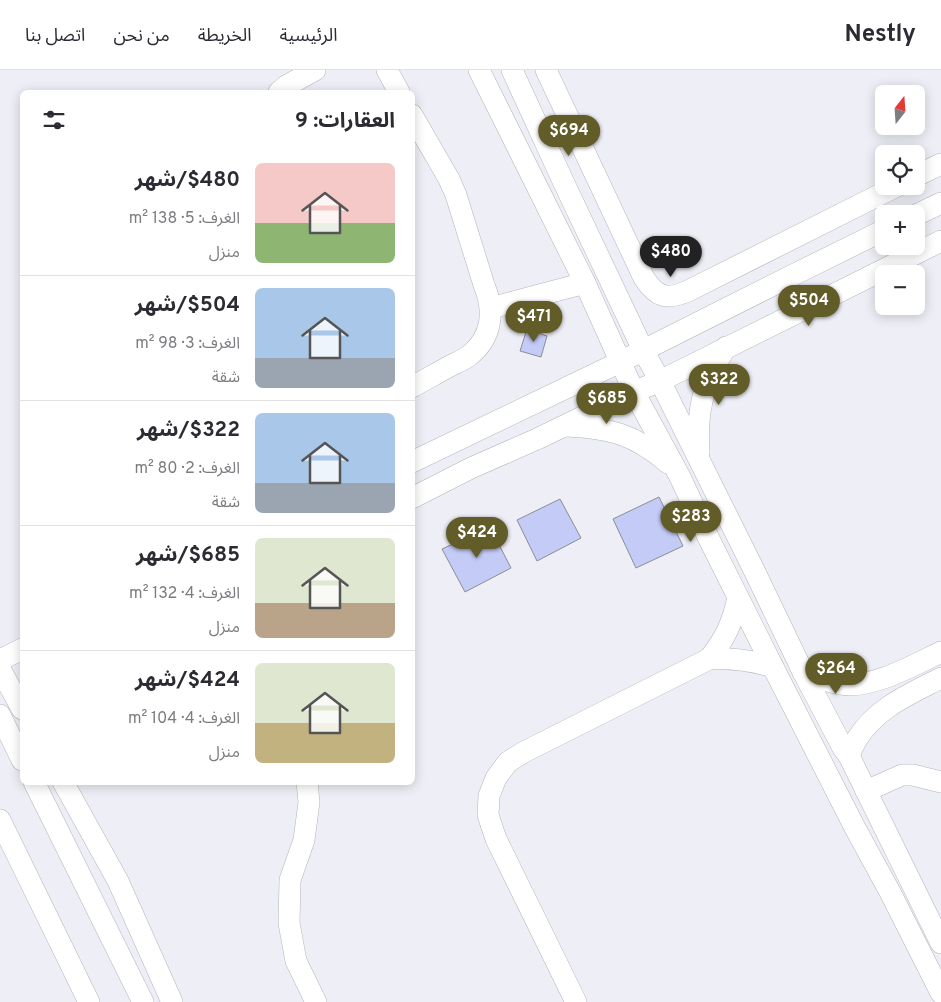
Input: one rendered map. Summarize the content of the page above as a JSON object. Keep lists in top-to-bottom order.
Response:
{
  "north": "top",
  "page": {
    "header": "Nestly",
    "nav": [
      "الرئيسية",
      "الخريطة",
      "من نحن",
      "اتصل بنا"
    ],
    "map_buttons": ["+", "−"],
    "heading": "العقارات: 9",
    "price": [
      "$694",
      "$480",
      "$504",
      "$471",
      "$322",
      "$685",
      "$283",
      "$424",
      "$264"
    ],
    "list": [
      {
        "name": "$480/شهر",
        "note": "الغرف: 5 · 138 m² · منزل"
      },
      {
        "name": "$504/شهر",
        "note": "الغرف: 3 · 98 m² · شقة"
      },
      {
        "name": "$322/شهر",
        "note": "الغرف: 2 · 80 m² · شقة"
      },
      {
        "name": "$685/شهر",
        "note": "الغرف: 4 · 132 m² · منزل"
      },
      {
        "name": "$424/شهر",
        "note": "الغرف: 4 · 104 m² · منزل"
      }
    ]
  }
}
